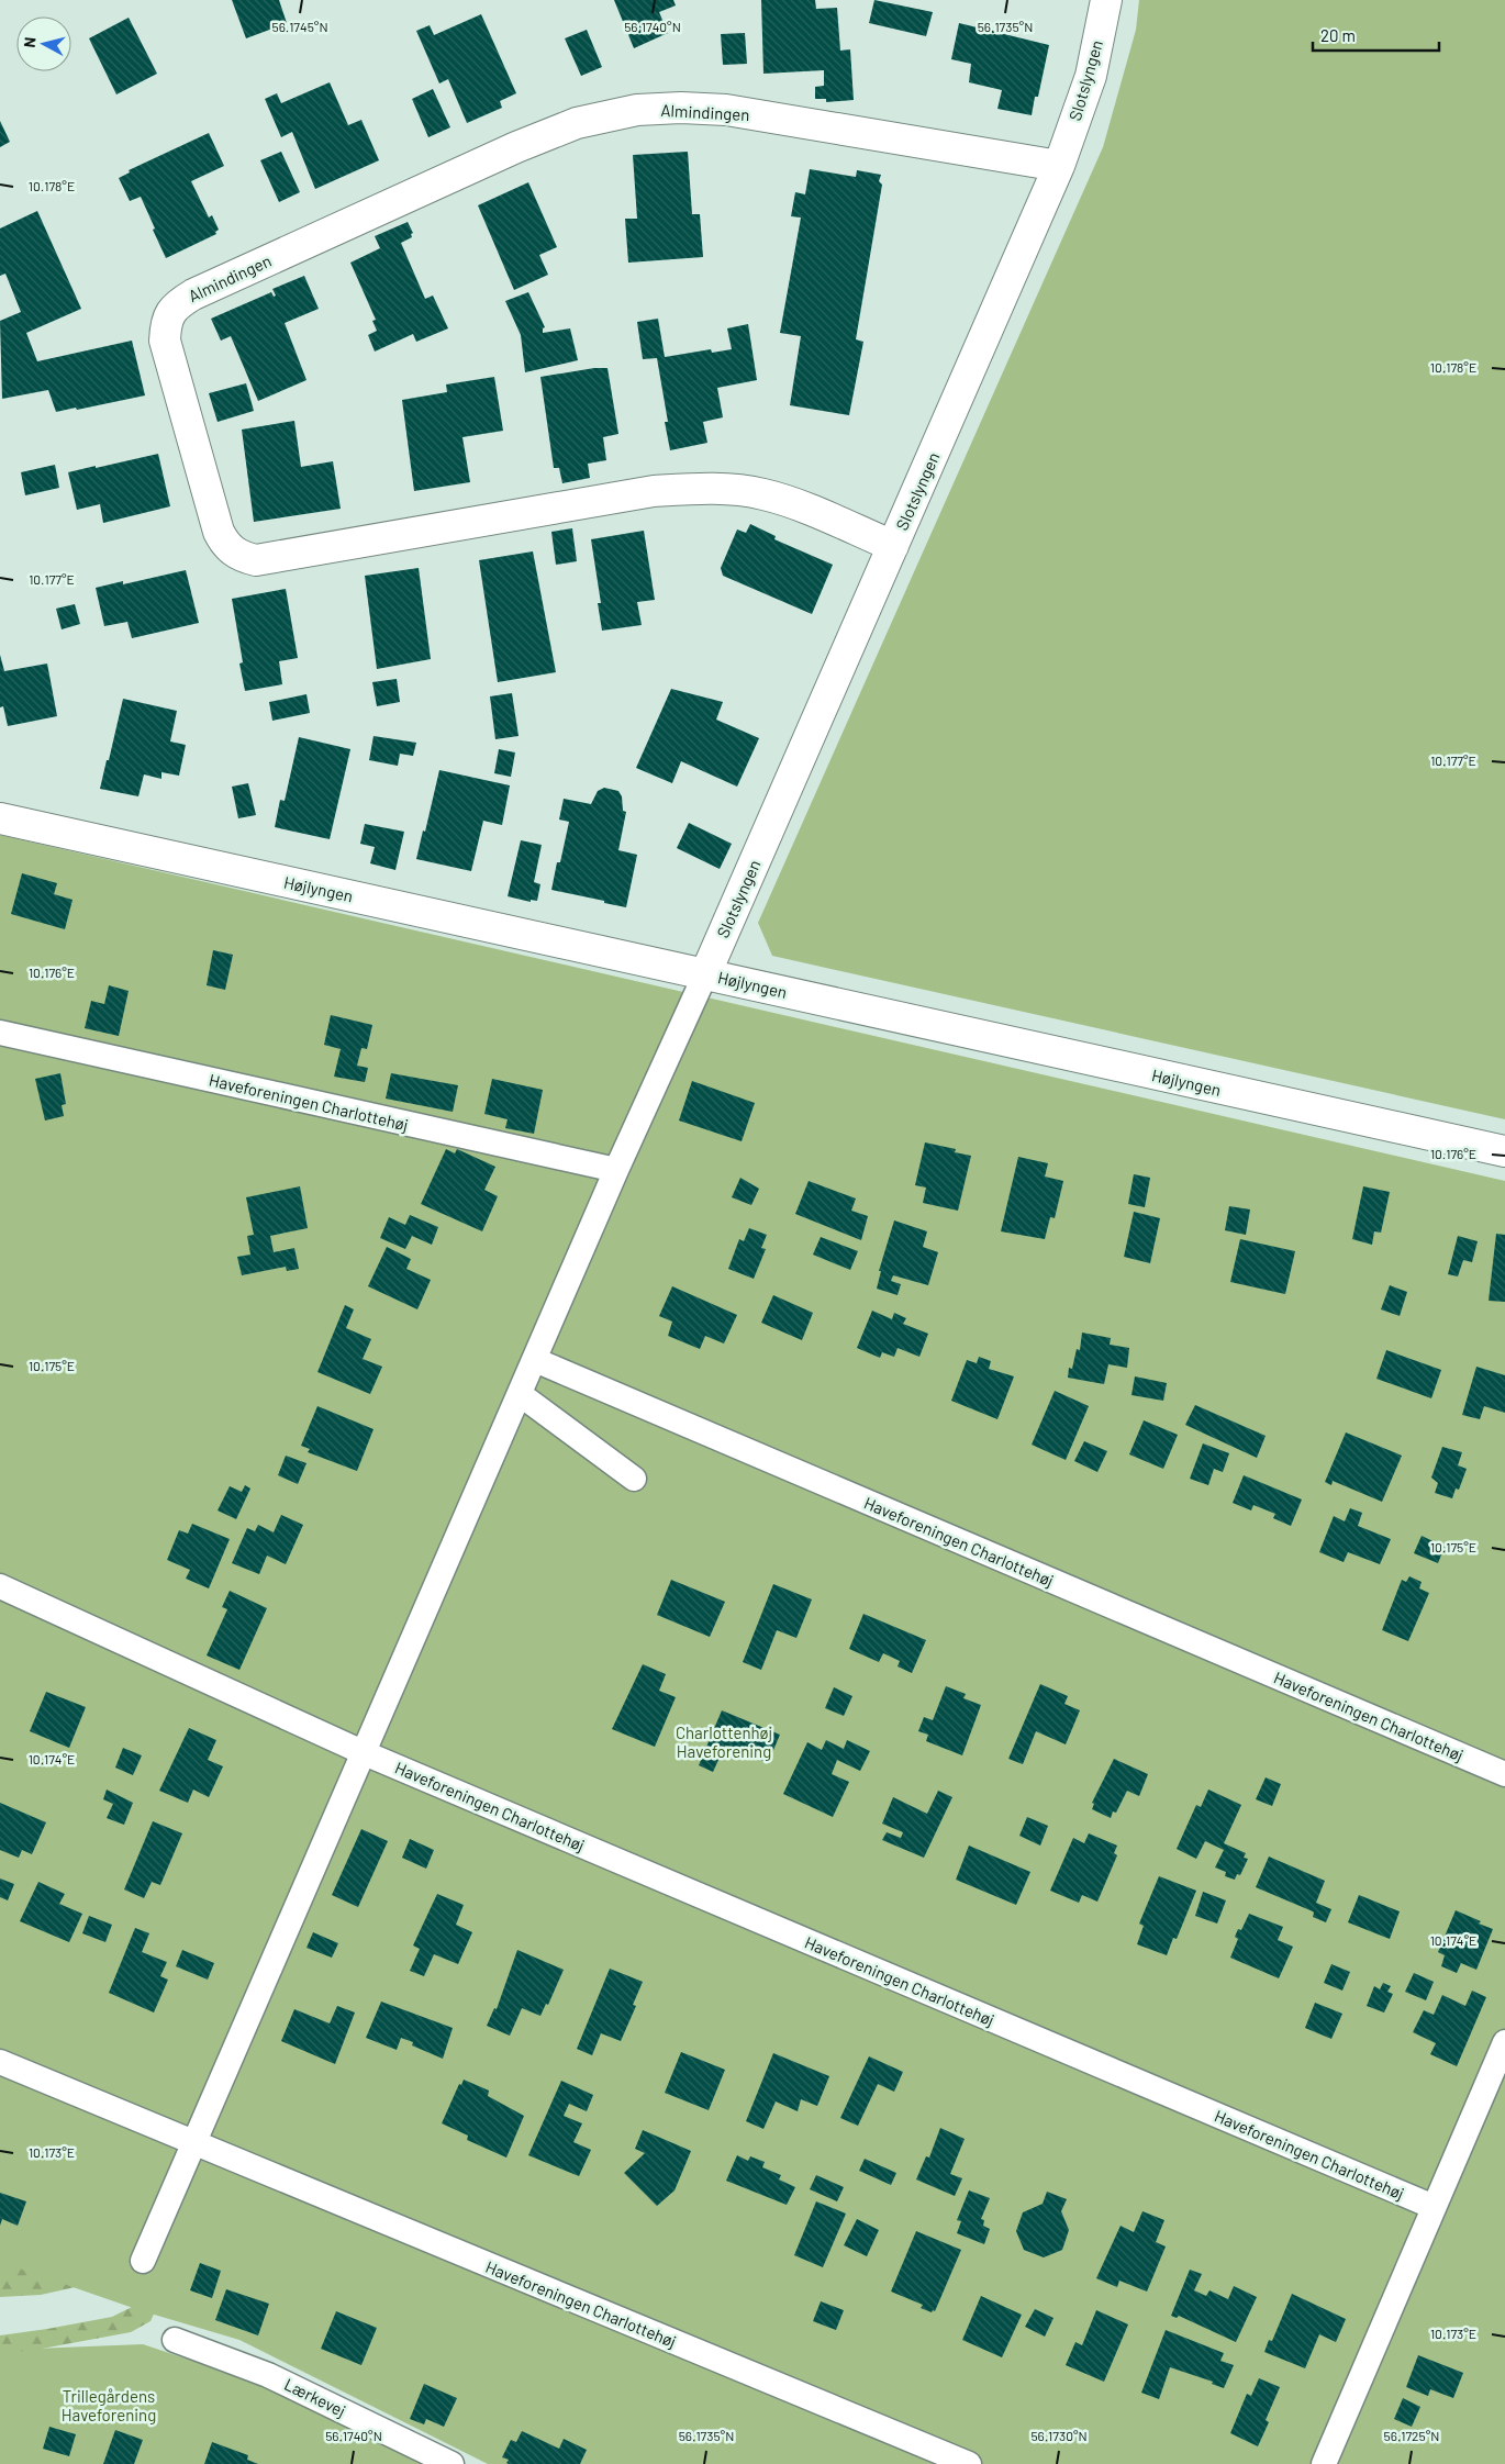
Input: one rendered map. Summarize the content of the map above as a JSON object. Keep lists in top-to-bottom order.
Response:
{
  "streets": {
    "street": ["Slotslyngen", "Almindingen", "Højlyngen"],
    "lane": ["Haveforeningen Charlottehøj", "Lærkevej"]
  },
  "crossings": [
    ["Slotslyngen", "Almindingen"],
    ["Slotslyngen", "Højlyngen"]
  ],
  "parks": ["Charlottenhøj Haveforening", "Trillegårdens Haveforening"],
  "scale_bar": "20 m",
  "north": "left",
  "coordinates": [
    "56.1745°N",
    "56.1740°N",
    "56.1735°N",
    "10.178°E",
    "10.177°E",
    "10.176°E",
    "10.175°E",
    "10.174°E",
    "10.173°E",
    "56.1730°N",
    "56.1725°N"
  ]
}
